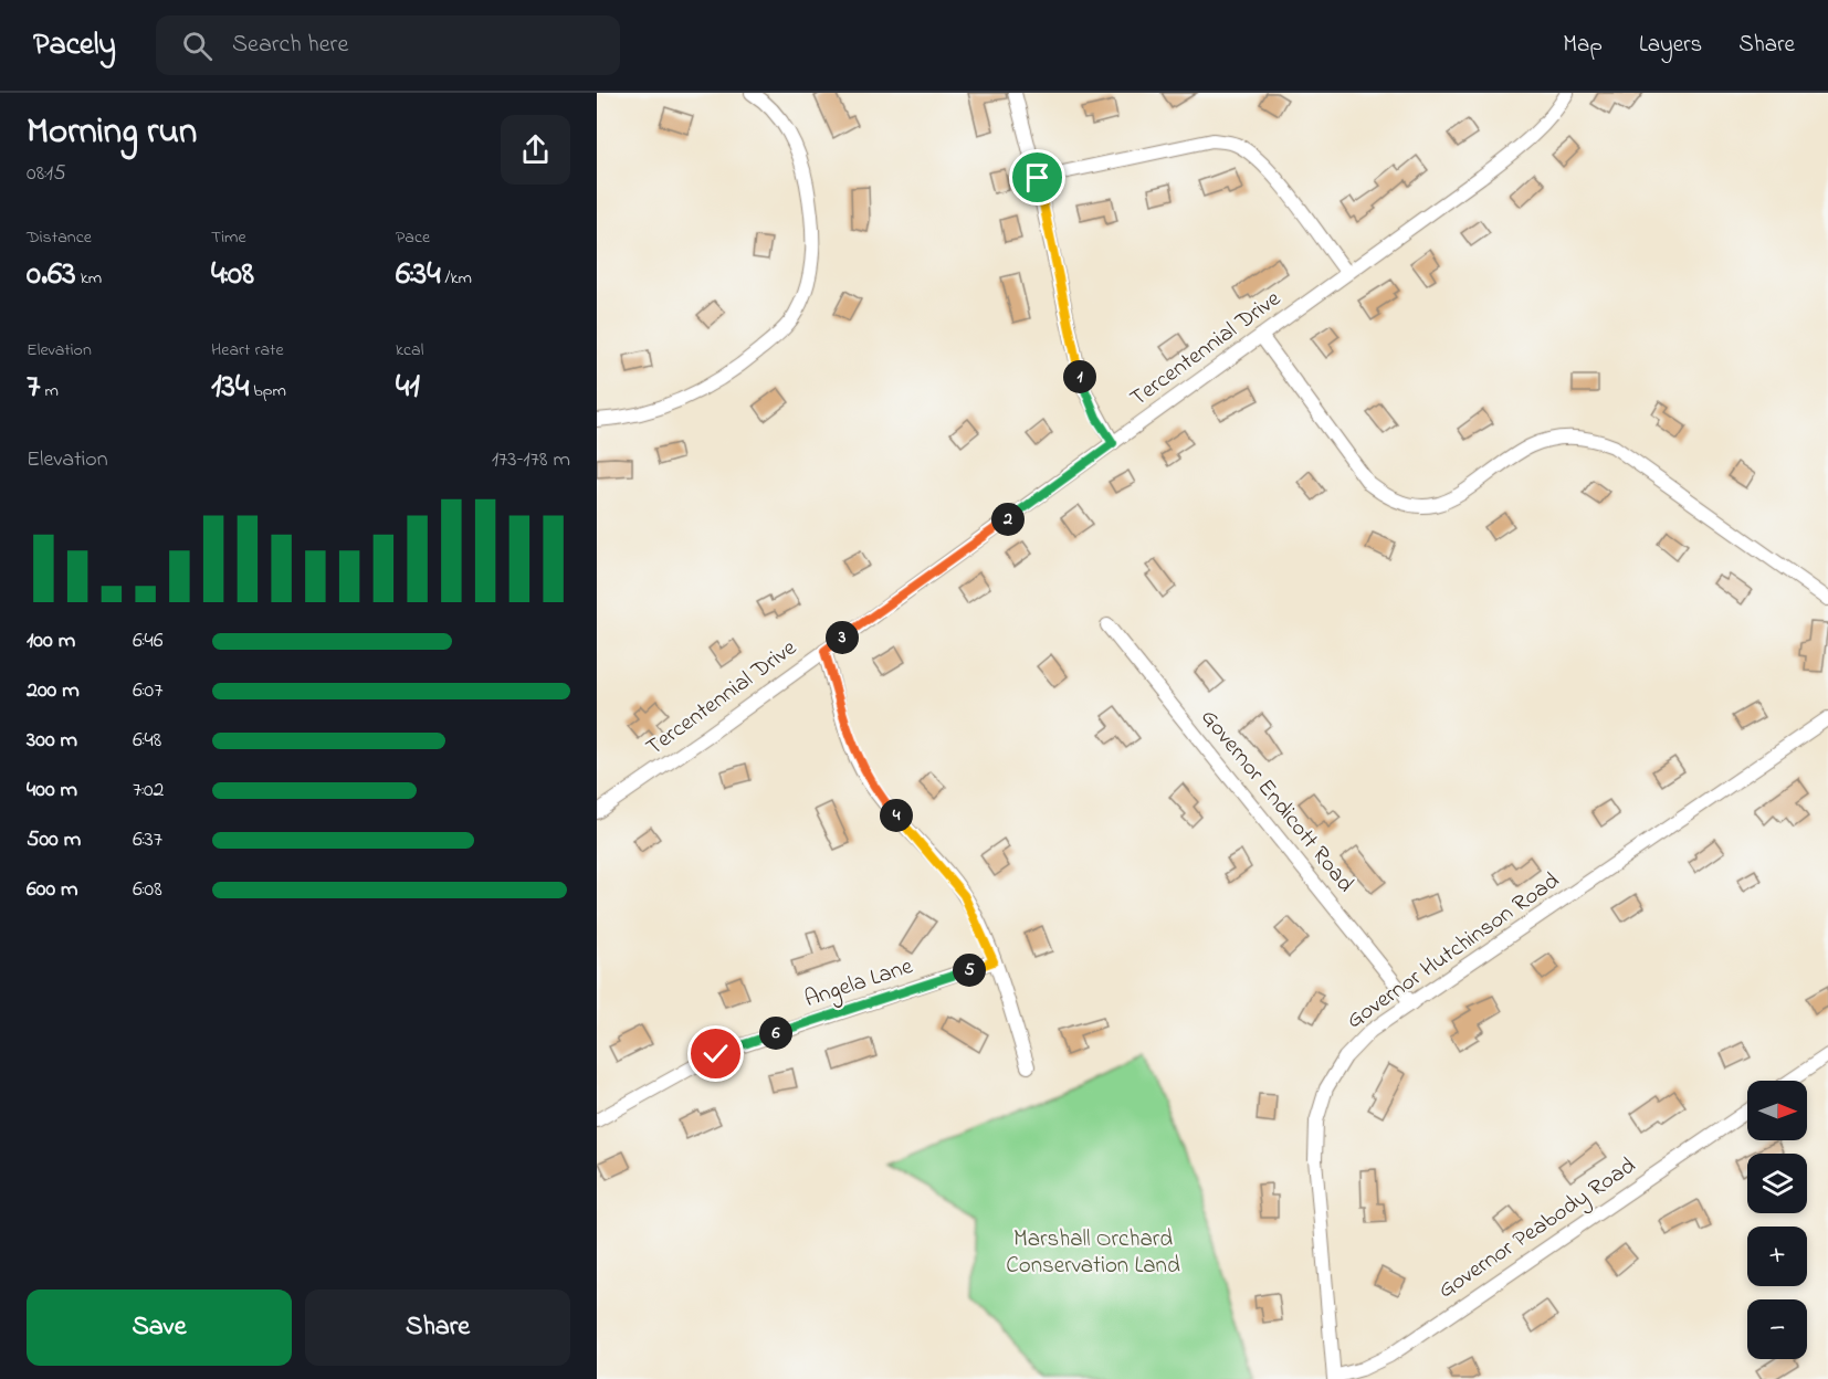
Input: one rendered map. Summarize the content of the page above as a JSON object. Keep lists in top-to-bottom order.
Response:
{
  "streets": {
    "street": [
      "Tercentennial Drive",
      "Governor Endicott Road",
      "Governor Hutchinson Road",
      "Angela Lane",
      "Governor Peabody Road"
    ]
  },
  "crossings": [
    ["Governor Endicott Road", "Governor Hutchinson Road"],
    ["Governor Hutchinson Road", "Governor Peabody Road"]
  ],
  "parks": ["Marshall Orchard Conservation Land"],
  "north": "right",
  "page": {
    "header": "Pacely",
    "search": "Search here",
    "nav": ["Map", "Layers", "Share"],
    "heading": ["Morning run", "08:15"],
    "stats": [
      ["Distance", "0.63 km"],
      ["Time", "4:08"],
      ["Pace", "6:34 /km"],
      ["Elevation", "7 m"],
      ["Heart rate", "134 bpm"],
      ["kcal", "41"]
    ],
    "pins": [
      "1",
      "2",
      "3",
      "4",
      "5",
      "6"
    ],
    "chart": ["Elevation", "173–178 m"],
    "list": [
      {
        "name": "100 m",
        "note": "6:46"
      },
      {
        "name": "200 m",
        "note": "6:07"
      },
      {
        "name": "300 m",
        "note": "6:48"
      },
      {
        "name": "400 m",
        "note": "7:02"
      },
      {
        "name": "500 m",
        "note": "6:37"
      },
      {
        "name": "600 m",
        "note": "6:08"
      }
    ],
    "map_buttons": ["+", "−"],
    "buttons": ["Save", "Share"]
  }
}
